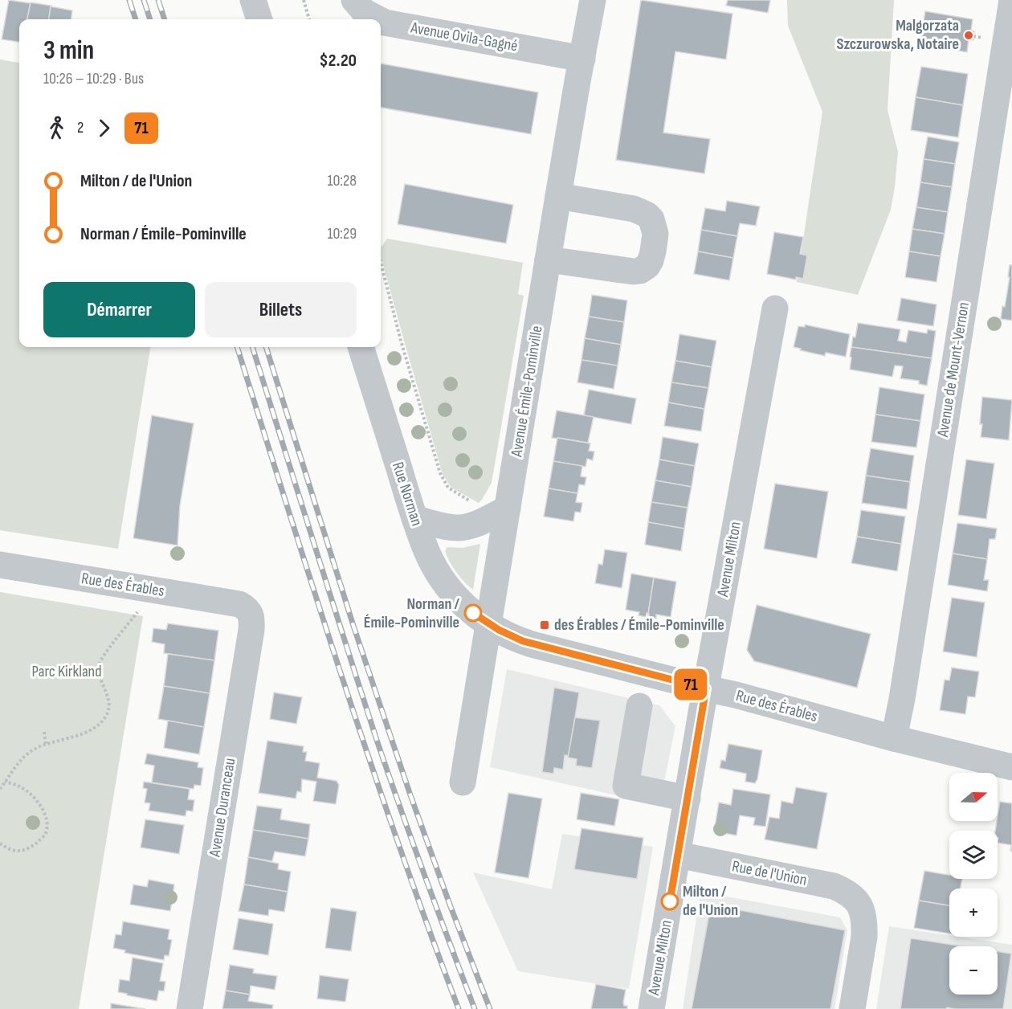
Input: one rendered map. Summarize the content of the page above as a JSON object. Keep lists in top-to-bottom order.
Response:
{
  "streets": {
    "street": [
      "Avenue Ovila-Gagné",
      "Avenue de Mount-Vernon",
      "Avenue Émile-Pominville",
      "Rue Norman",
      "Avenue Milton",
      "Rue des Érables",
      "Avenue Duranceau",
      "Rue de l'Union"
    ]
  },
  "crossings": [
    ["Avenue Ovila-Gagné", "Avenue Émile-Pominville"],
    ["Avenue de Mount-Vernon", "Rue des Érables"],
    ["Avenue Émile-Pominville", "Rue Norman"],
    ["Avenue Émile-Pominville", "Rue des Érables"],
    ["Rue Norman", "Rue des Érables"],
    ["Avenue Milton", "Rue des Érables"],
    ["Avenue Milton", "Rue de l'Union"],
    ["Rue des Érables", "Avenue Duranceau"]
  ],
  "parks": ["Parc Kirkland"],
  "places": {
    "other": ["Malgorzata Szczurowska, Notaire", "Norman / Émile-Pominville", "Milton / de l'Union"],
    "transit": ["des Érables / Émile-Pominville"]
  },
  "lines": ["bus line 71"],
  "north": "right",
  "page": {
    "on_map": "71",
    "heading": ["3 min", "10:26 – 10:29 · Bus", "$2.20"],
    "legs": ["2", "71"],
    "list": [
      {
        "name": "Milton / de l'Union",
        "value": "10:28"
      },
      {
        "name": "Norman / Émile-Pominville",
        "value": "10:29"
      }
    ],
    "buttons": ["Démarrer", "Billets"],
    "map_buttons": ["+", "−"]
  }
}
